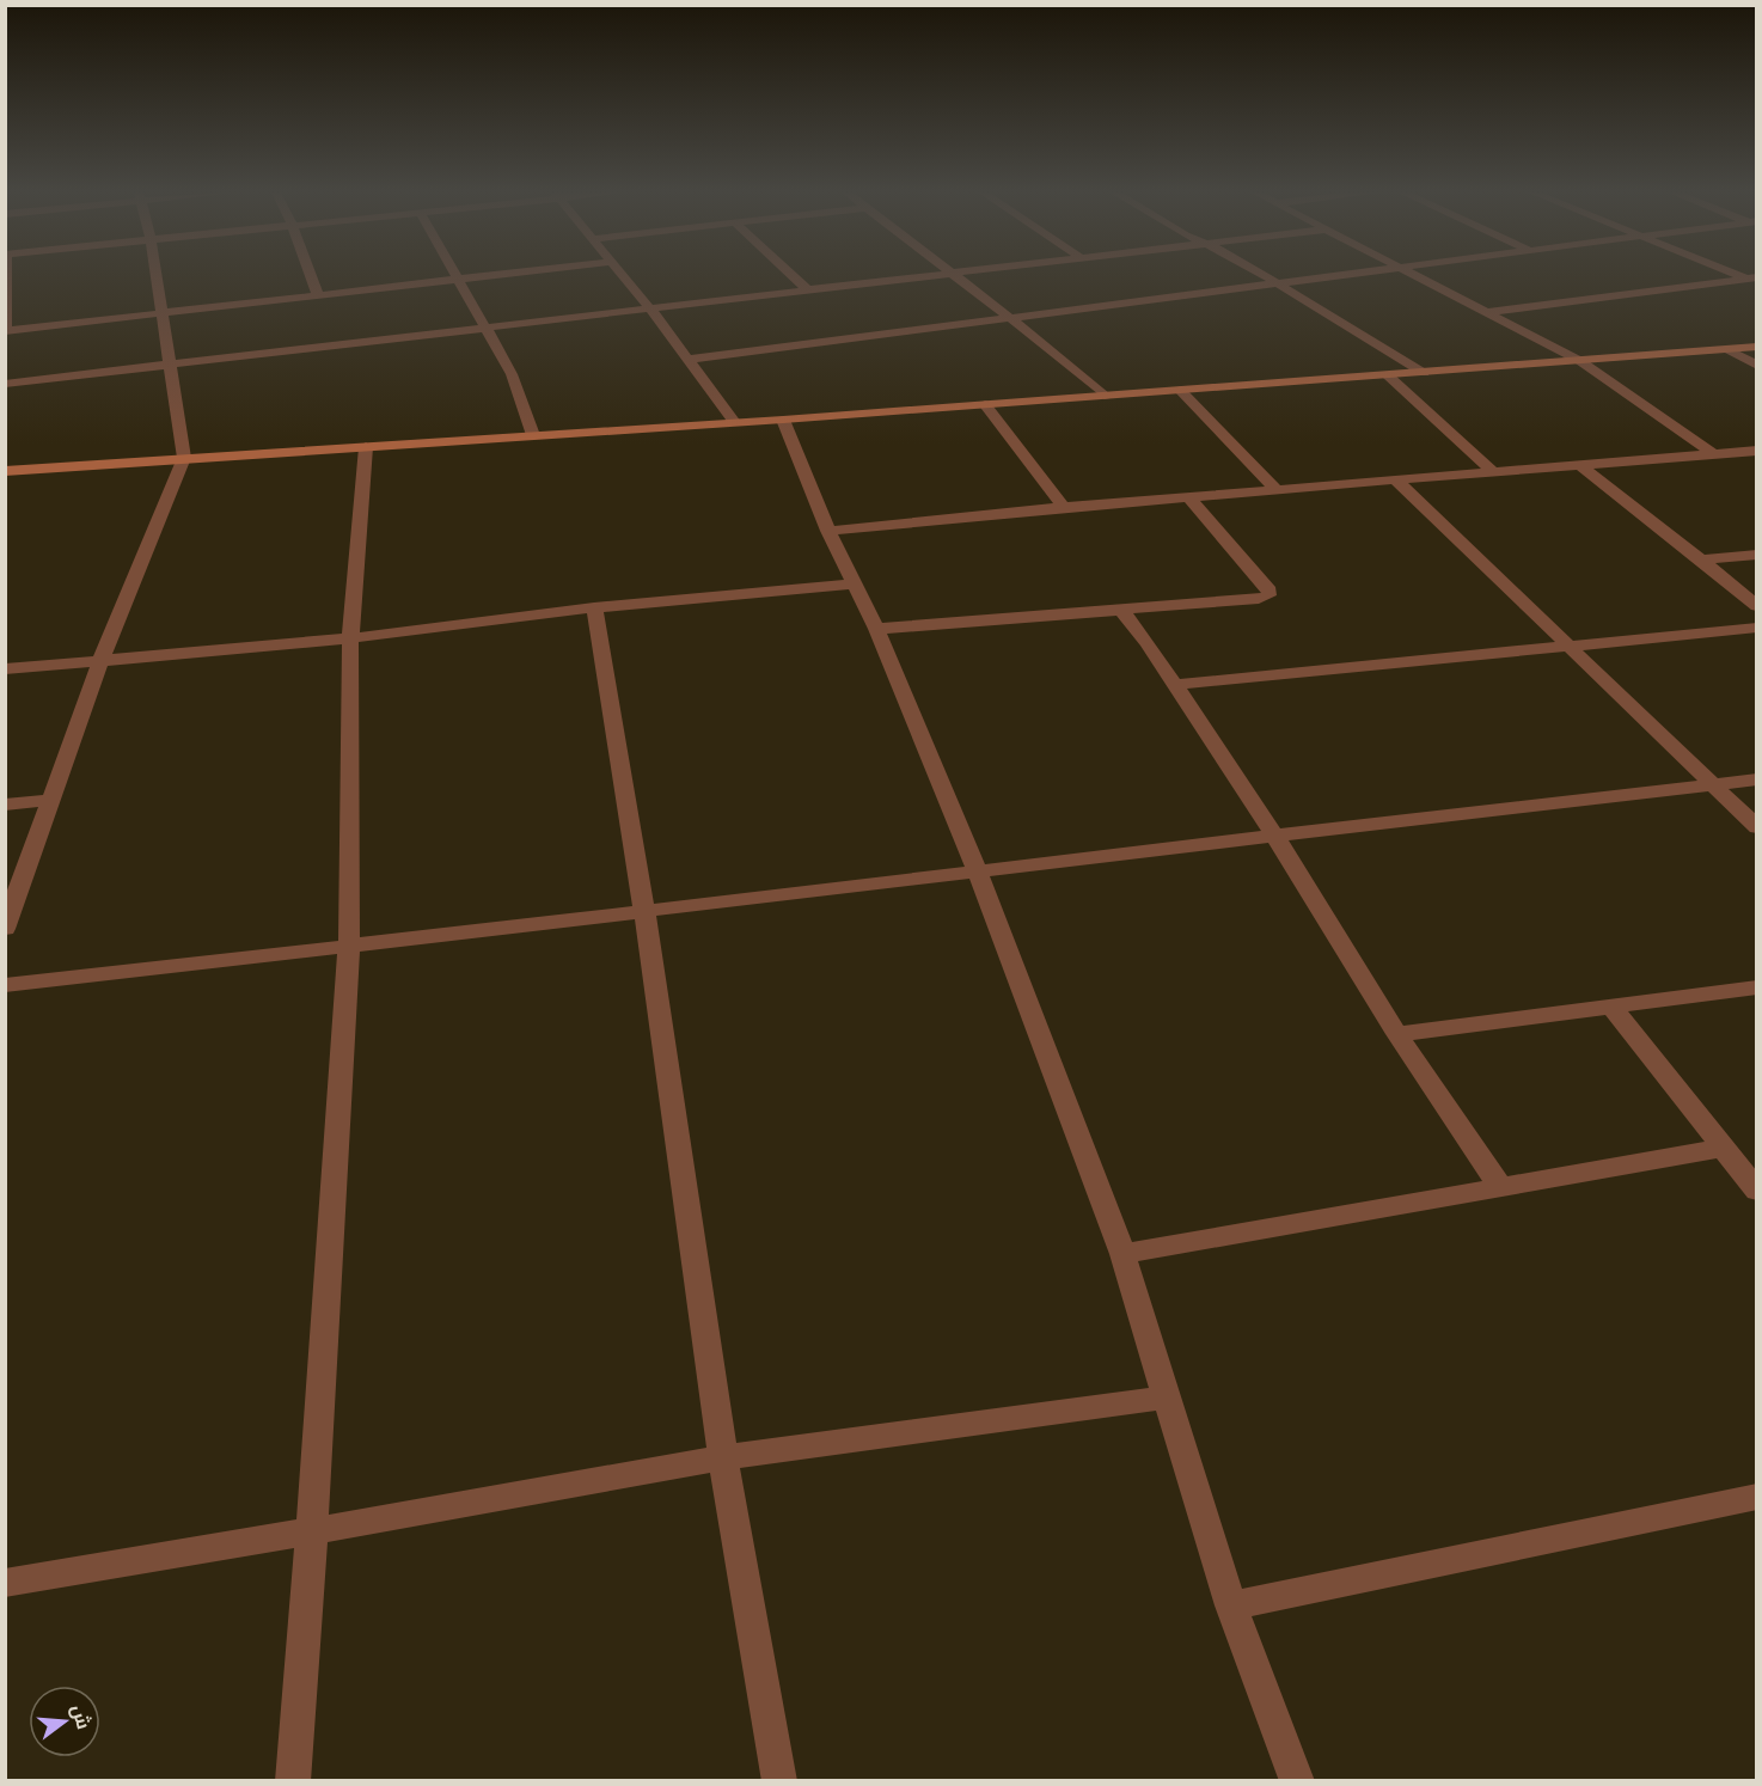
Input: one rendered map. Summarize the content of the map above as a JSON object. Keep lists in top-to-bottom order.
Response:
{
  "north": "right"
}
